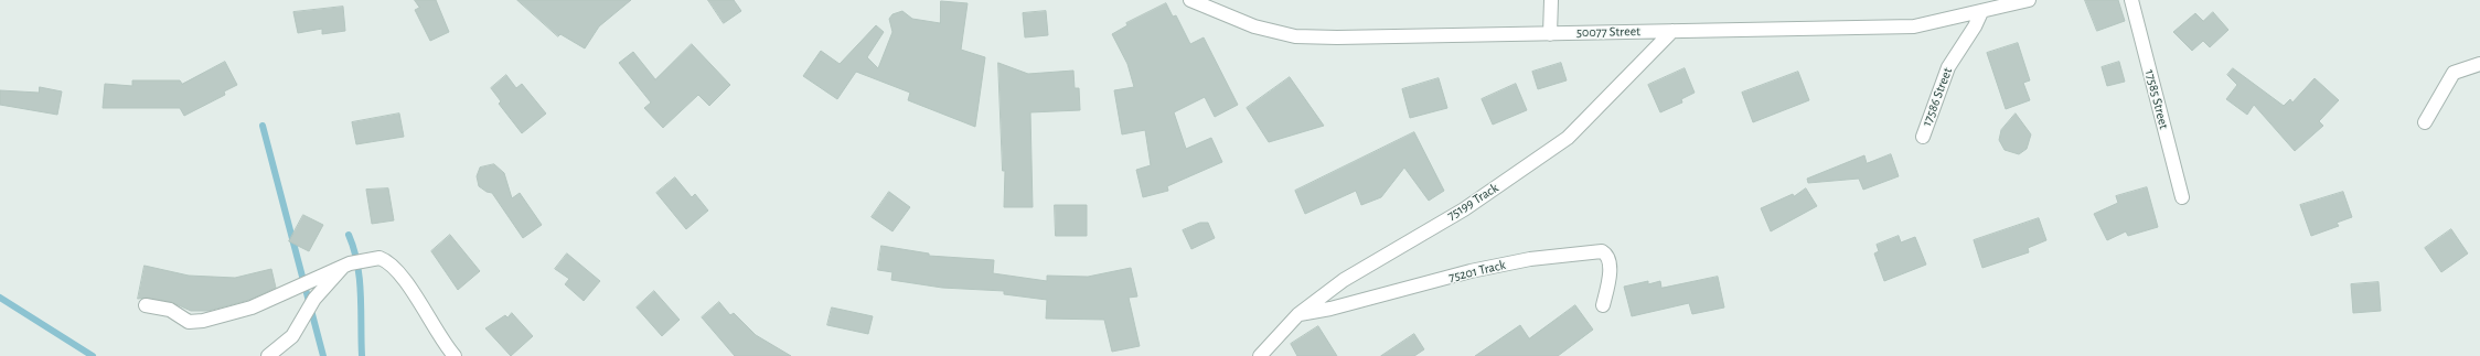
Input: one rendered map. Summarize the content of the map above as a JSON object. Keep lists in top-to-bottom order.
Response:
{
  "streets": {
    "street": [
      "50077 Street",
      "17586 Street",
      "17585 Street",
      "75199 Track",
      "75201 Track"
    ]
  },
  "crossings": [
    ["50077 Street", "17586 Street"],
    ["50077 Street", "75199 Track"],
    ["75199 Track", "75201 Track"]
  ]
}
